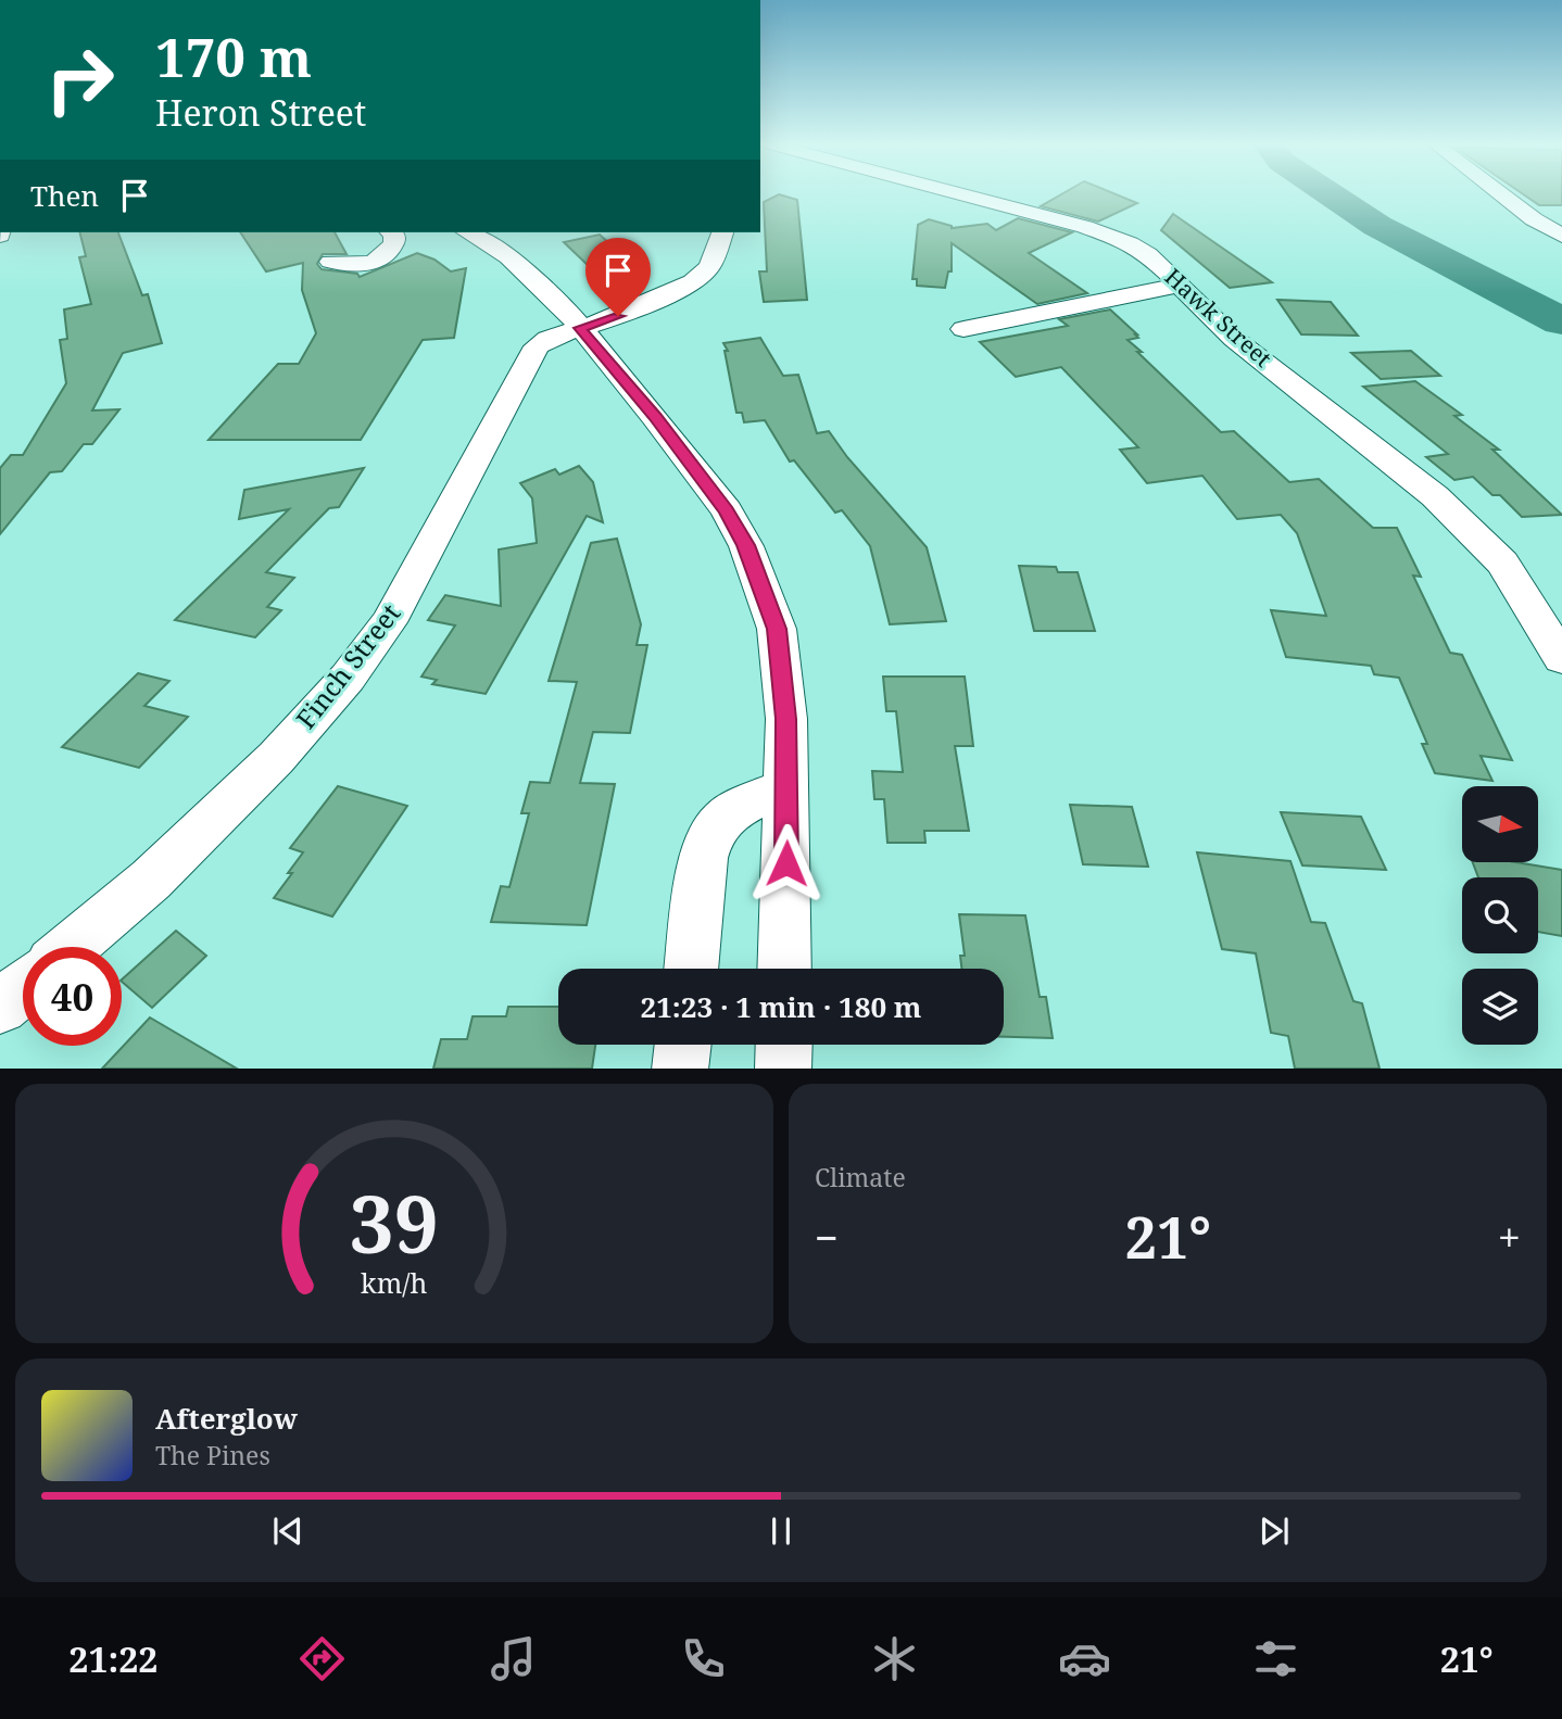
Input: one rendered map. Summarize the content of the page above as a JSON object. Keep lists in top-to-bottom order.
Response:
{
  "streets": {
    "street": ["Hawk Street", "Finch Street"]
  },
  "north": "right",
  "page": {
    "turn": ["170 m", "Heron Street"],
    "then": "Then",
    "limit": "40",
    "trip": "21:23 · 1 min · 180 m",
    "tile": "Climate",
    "heat": ["−", "21°", "+"],
    "song": ["Afterglow", "The Pines"],
    "tabs": ["21:22", "21°"],
    "gauge": ["39", "km/h"]
  }
}
